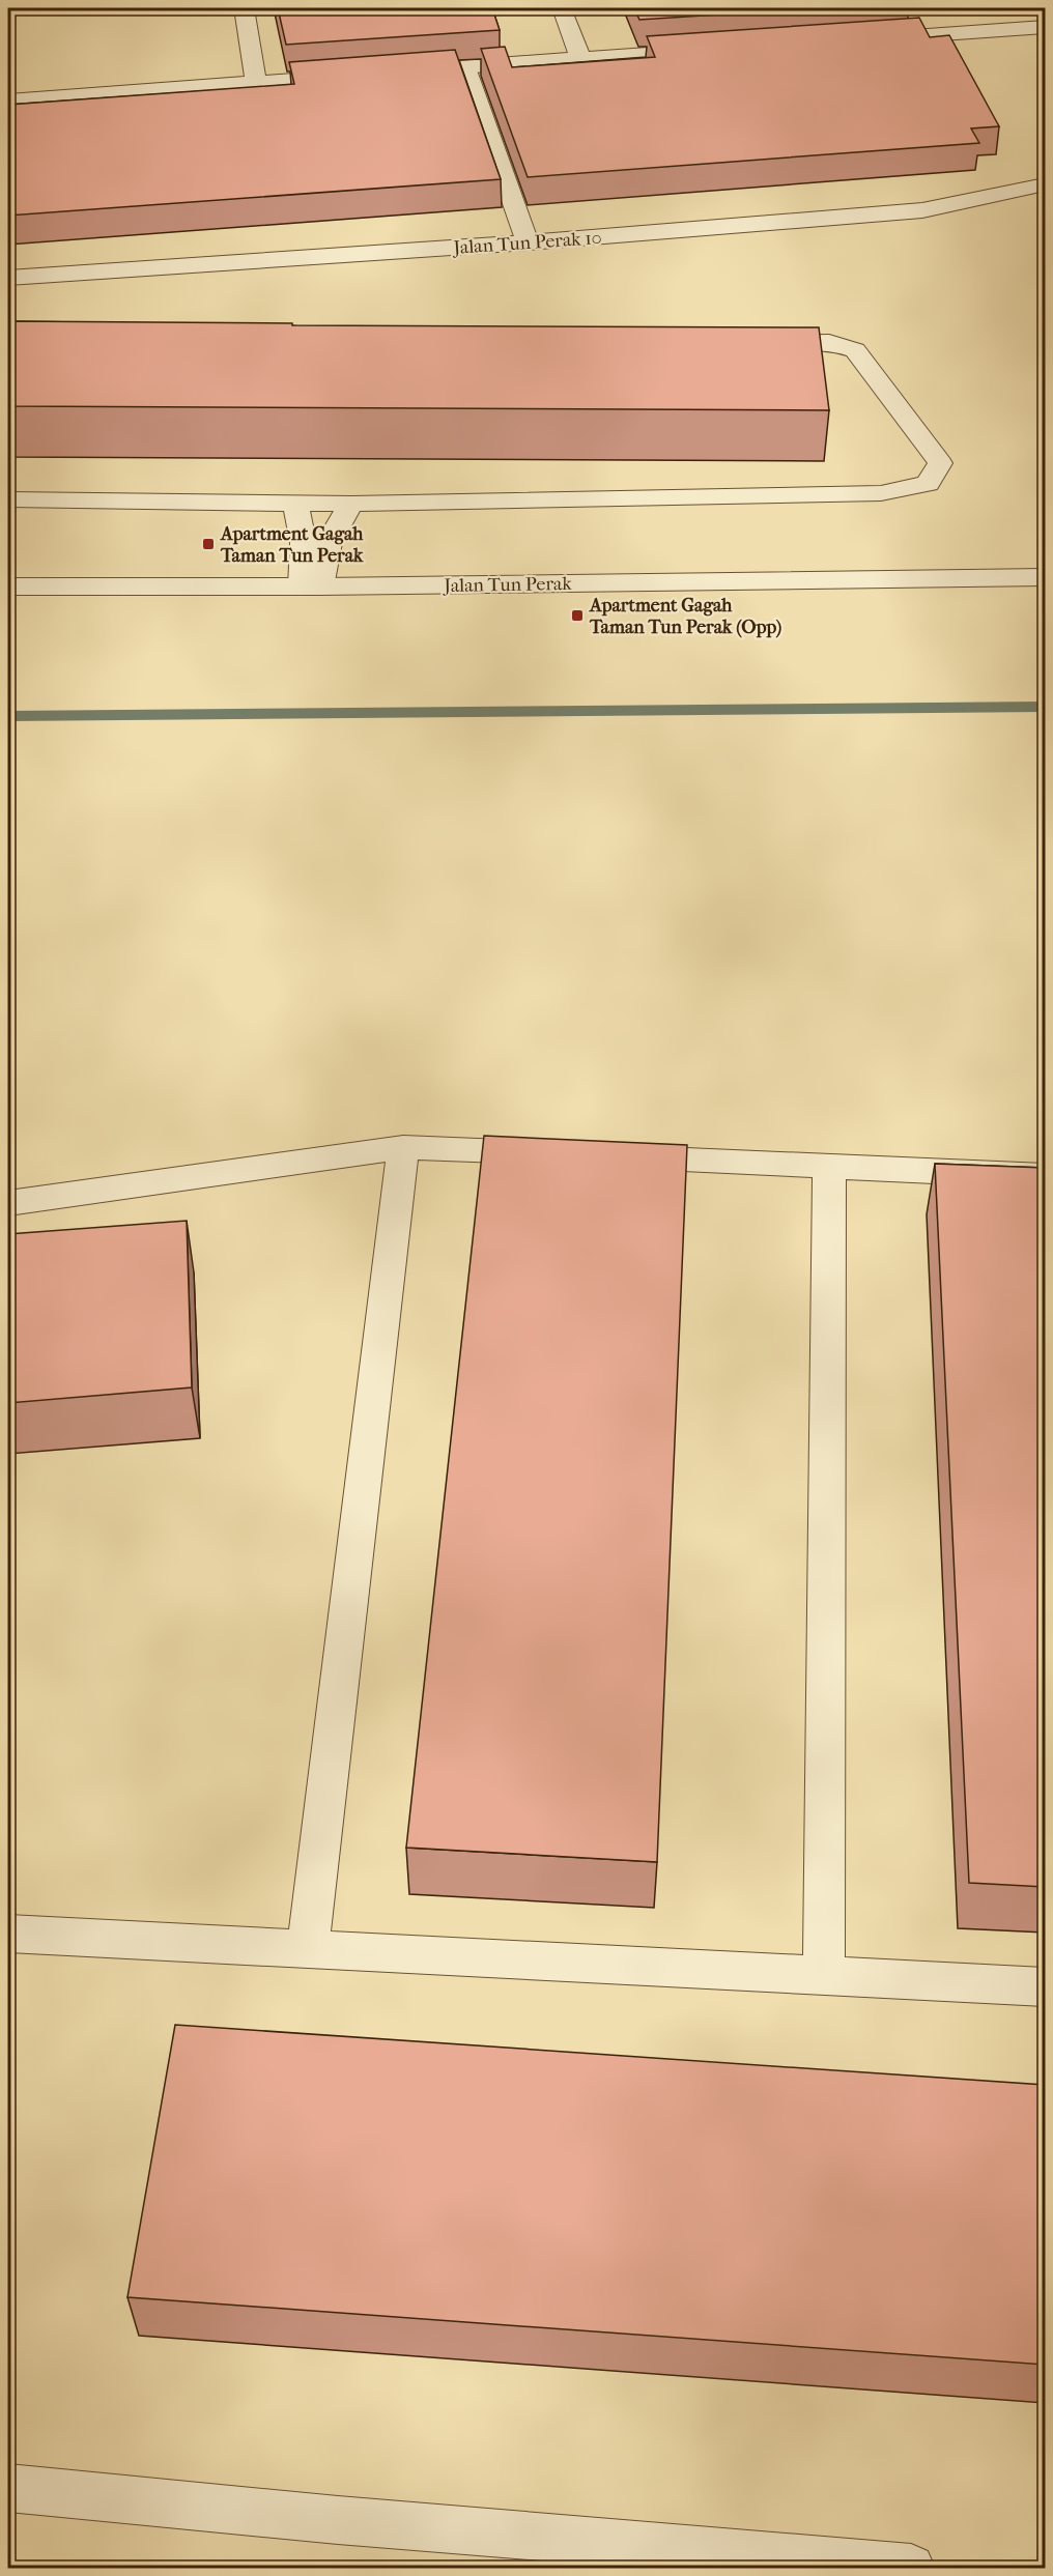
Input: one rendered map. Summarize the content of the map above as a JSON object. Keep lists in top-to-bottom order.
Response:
{
  "streets": {
    "street": ["Jalan Tun Perak 10", "Jalan Tun Perak"]
  },
  "places": {
    "transit": ["Apartment Gagah Taman Tun Perak", "Apartment Gagah Taman Tun Perak (Opp)"]
  }
}
